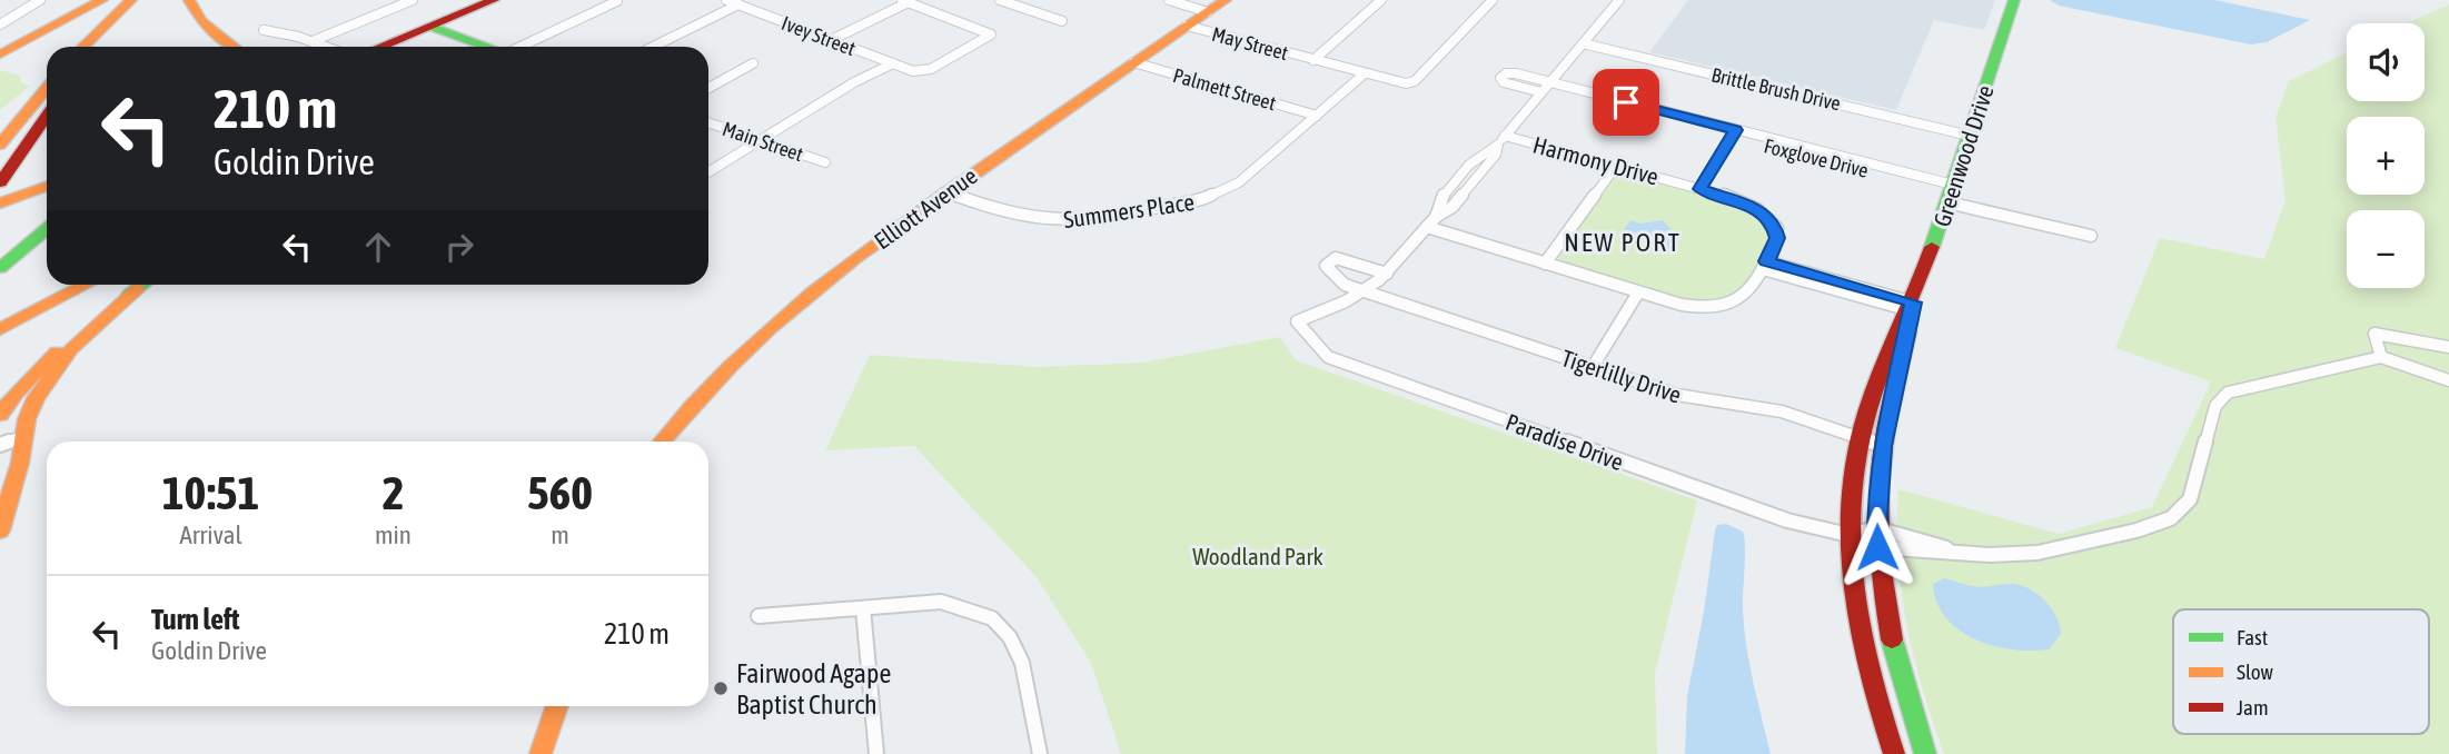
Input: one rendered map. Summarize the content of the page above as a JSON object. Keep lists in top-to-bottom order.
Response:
{
  "streets": {
    "main road": ["Greenwood Drive", "Elliott Avenue"],
    "street": [
      "Ivey Street",
      "May Street",
      "Palmett Street",
      "Brittle Brush Drive",
      "Main Street",
      "Foxglove Drive",
      "Harmony Drive",
      "Summers Place",
      "Tigerlilly Drive",
      "Paradise Drive"
    ]
  },
  "crossings": [
    ["May Street", "Elliott Avenue"],
    ["Palmett Street", "Elliott Avenue"],
    ["Palmett Street", "Summers Place"],
    ["Brittle Brush Drive", "Greenwood Drive"],
    ["Greenwood Drive", "Foxglove Drive"],
    ["Greenwood Drive", "Tigerlilly Drive"],
    ["Greenwood Drive", "Paradise Drive"],
    ["Elliott Avenue", "Summers Place"],
    ["Tigerlilly Drive", "Paradise Drive"]
  ],
  "districts": ["NEW PORT"],
  "parks": ["Woodland Park"],
  "places": ["Fairwood Agape Baptist Church"],
  "legend": ["Fast", "Slow", "Jam"],
  "page": {
    "map_buttons": ["+", "−"],
    "turn": ["210 m", "Goldin Drive"],
    "eta": [
      "10:51",
      "Arrival",
      "2",
      "min",
      "560",
      "m"
    ],
    "list": [
      {
        "name": "Turn left",
        "note": "Goldin Drive",
        "value": "210 m"
      }
    ]
  }
}
